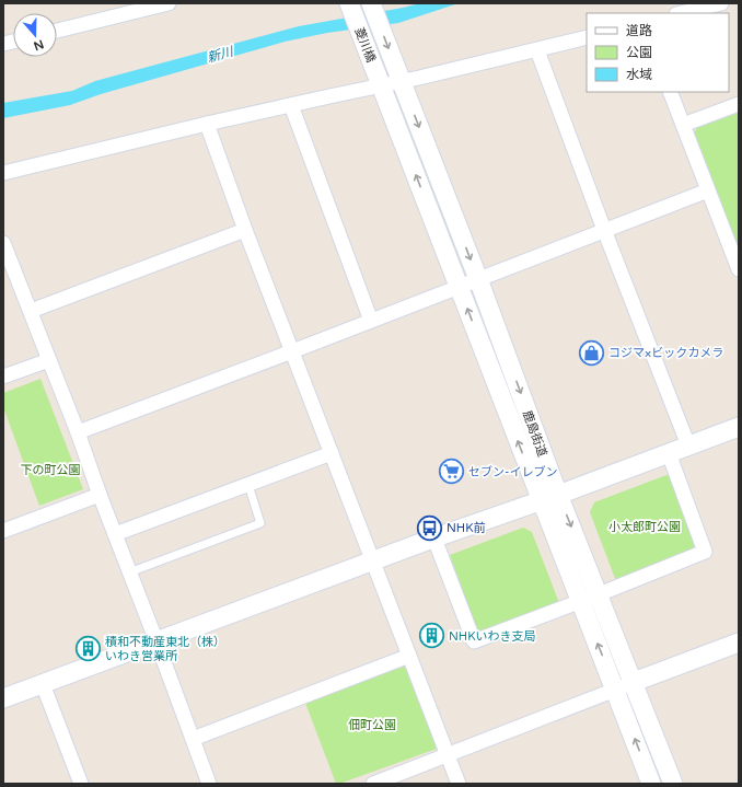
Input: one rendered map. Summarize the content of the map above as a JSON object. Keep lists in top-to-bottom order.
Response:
{
  "streets": {
    "street": ["菱川橋", "鹿島街道"]
  },
  "crossings": [
    ["菱川橋", "鹿島街道"]
  ],
  "water": ["新川"],
  "parks": ["下の町公園", "小太郎町公園", "佃町公園"],
  "places": {
    "shop": ["コジマ×ビックカメラ"],
    "supermarket": ["セブン-イレブン"],
    "bus stop": ["NHK前"],
    "building": ["NHKいわき支局", "積和不動産東北（株） いわき営業所"]
  },
  "legend": ["道路", "公園", "水域"],
  "north": "bottom"
}
